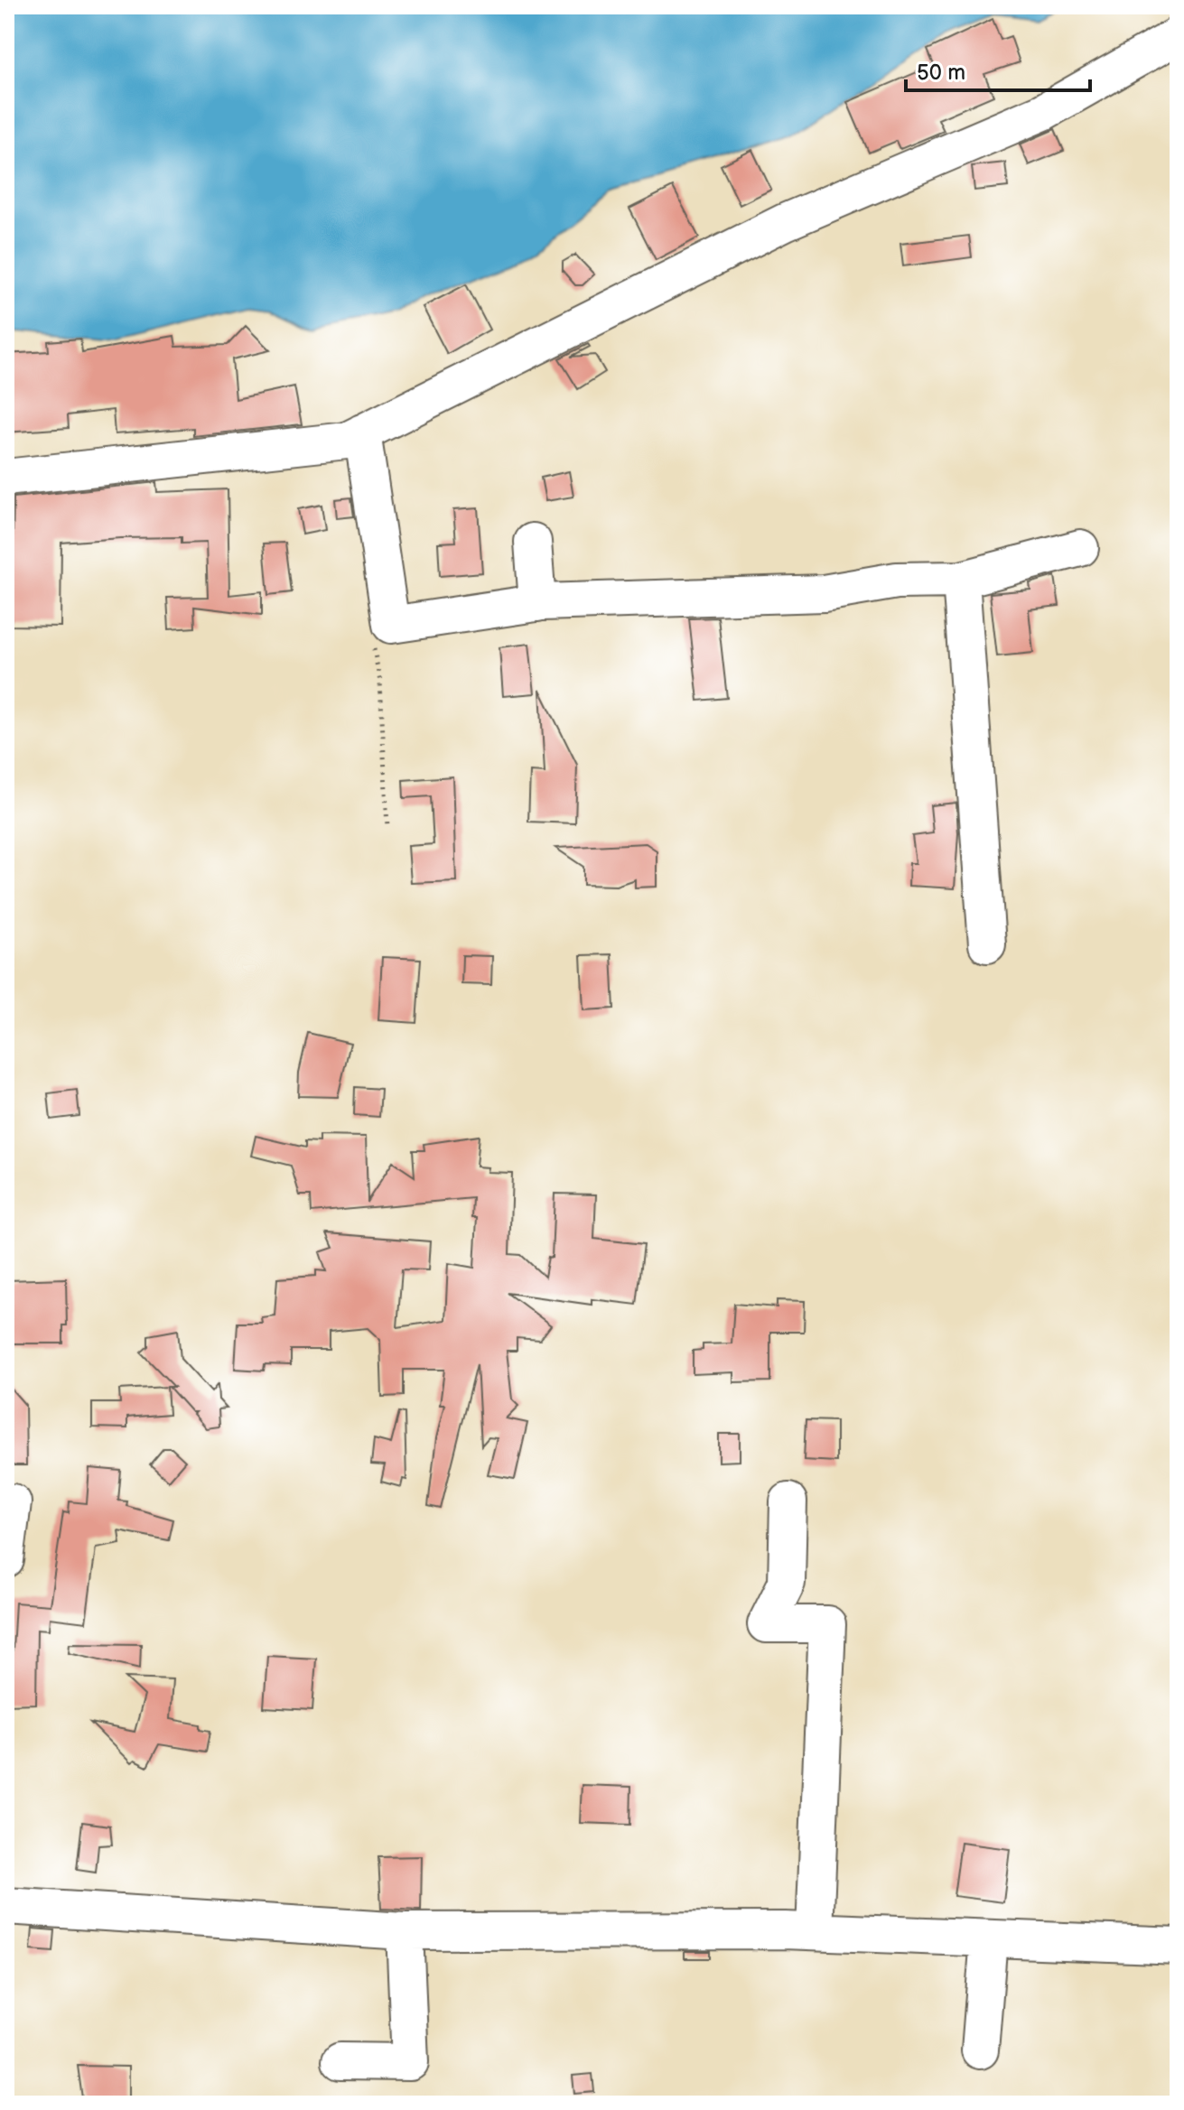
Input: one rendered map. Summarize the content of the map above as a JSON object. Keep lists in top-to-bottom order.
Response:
{
  "scale_bar": "50 m"
}
